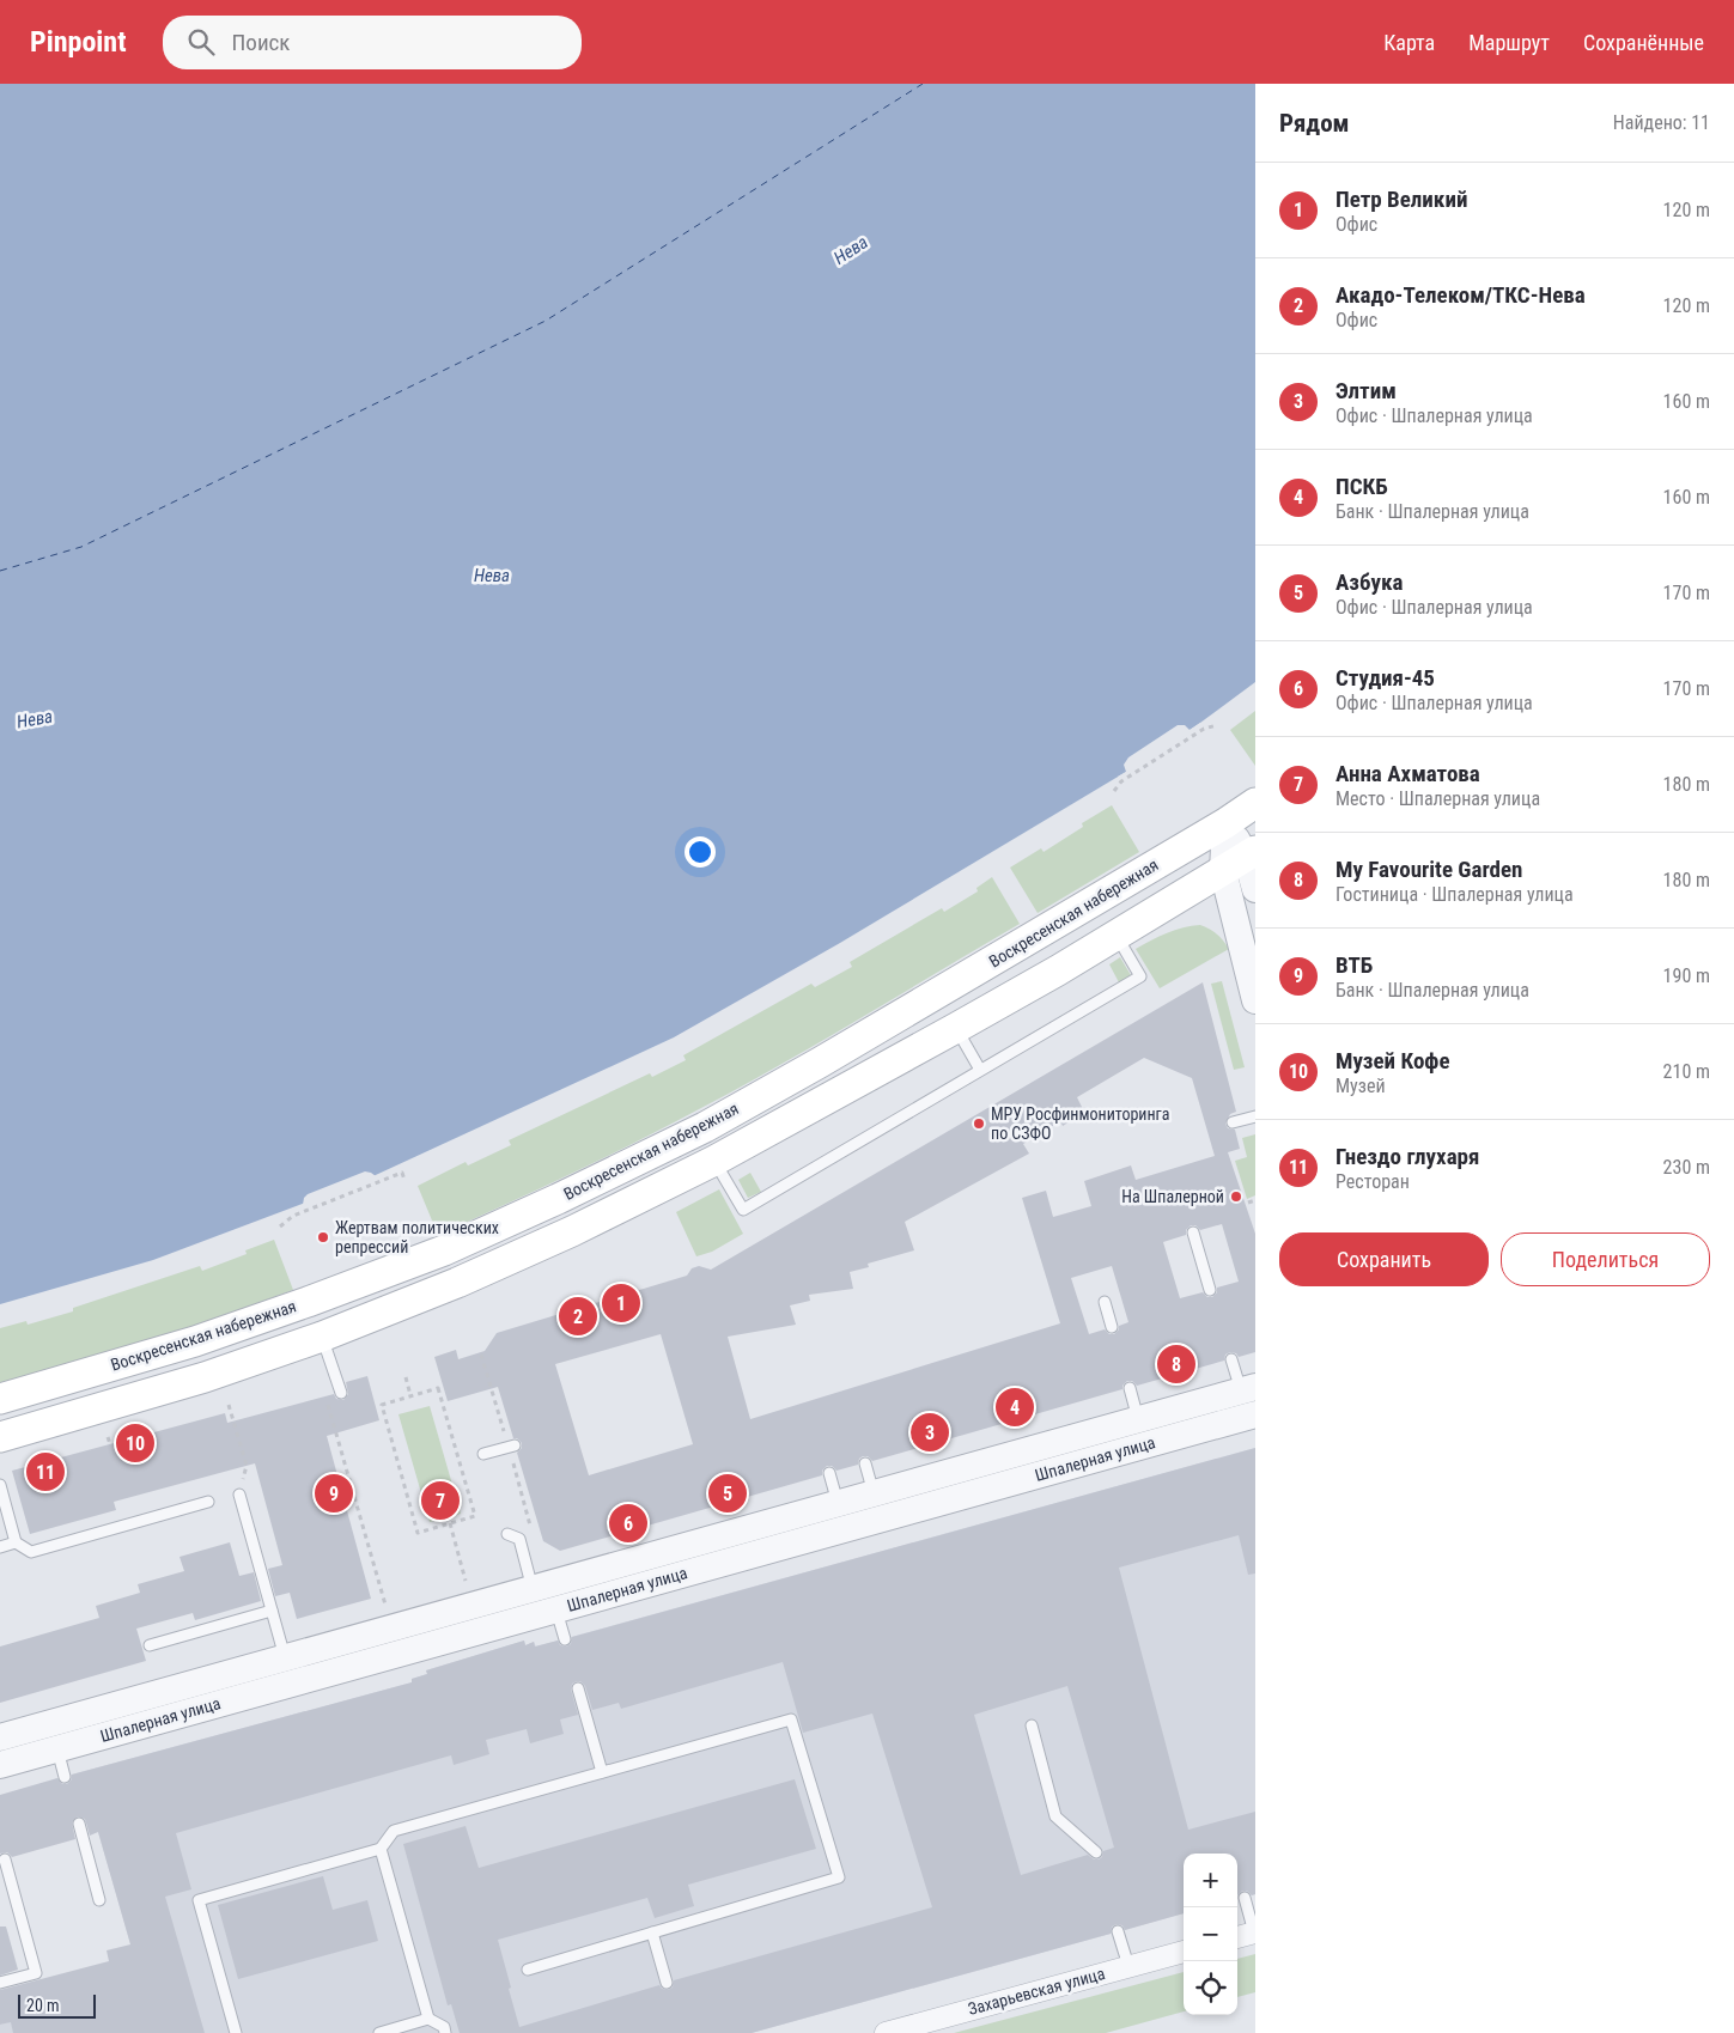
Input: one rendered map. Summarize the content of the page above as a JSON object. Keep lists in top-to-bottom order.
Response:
{
  "streets": {
    "main road": ["Воскресенская набережная"],
    "street": ["Шпалерная улица", "Захарьевская улица"]
  },
  "water": ["Нева"],
  "places": ["МРУ Росфинмониторинга по СЗФО", "На Шпалерной", "Жертвам политических репрессий"],
  "scale_bar": "20 m",
  "page": {
    "header": "Pinpoint",
    "search": "Поиск",
    "nav": ["Карта", "Маршрут", "Сохранённые"],
    "heading": ["Рядом", "Найдено: 11"],
    "list": [
      {
        "mark": "1",
        "name": "Петр Великий",
        "note": "Офис",
        "value": "120 m"
      },
      {
        "mark": "2",
        "name": "Акадо-Телеком/ТКС-Нева",
        "note": "Офис",
        "value": "120 m"
      },
      {
        "mark": "3",
        "name": "Элтим",
        "note": "Офис · Шпалерная улица",
        "value": "160 m"
      },
      {
        "mark": "4",
        "name": "ПСКБ",
        "note": "Банк · Шпалерная улица",
        "value": "160 m"
      },
      {
        "mark": "5",
        "name": "Азбука",
        "note": "Офис · Шпалерная улица",
        "value": "170 m"
      },
      {
        "mark": "6",
        "name": "Студия-45",
        "note": "Офис · Шпалерная улица",
        "value": "170 m"
      },
      {
        "mark": "7",
        "name": "Анна Ахматова",
        "note": "Место · Шпалерная улица",
        "value": "180 m"
      },
      {
        "mark": "8",
        "name": "My Favourite Garden",
        "note": "Гостиница · Шпалерная улица",
        "value": "180 m"
      },
      {
        "mark": "9",
        "name": "ВТБ",
        "note": "Банк · Шпалерная улица",
        "value": "190 m"
      },
      {
        "mark": "10",
        "name": "Музей Кофе",
        "note": "Музей",
        "value": "210 m"
      },
      {
        "mark": "11",
        "name": "Гнездо глухаря",
        "note": "Ресторан",
        "value": "230 m"
      }
    ],
    "buttons": ["Сохранить", "Поделиться"],
    "pins": [
      "1",
      "2",
      "8",
      "4",
      "3",
      "10",
      "11",
      "5",
      "9",
      "7",
      "6"
    ],
    "map_buttons": ["+", "−"],
    "scale": "20 m"
  }
}
